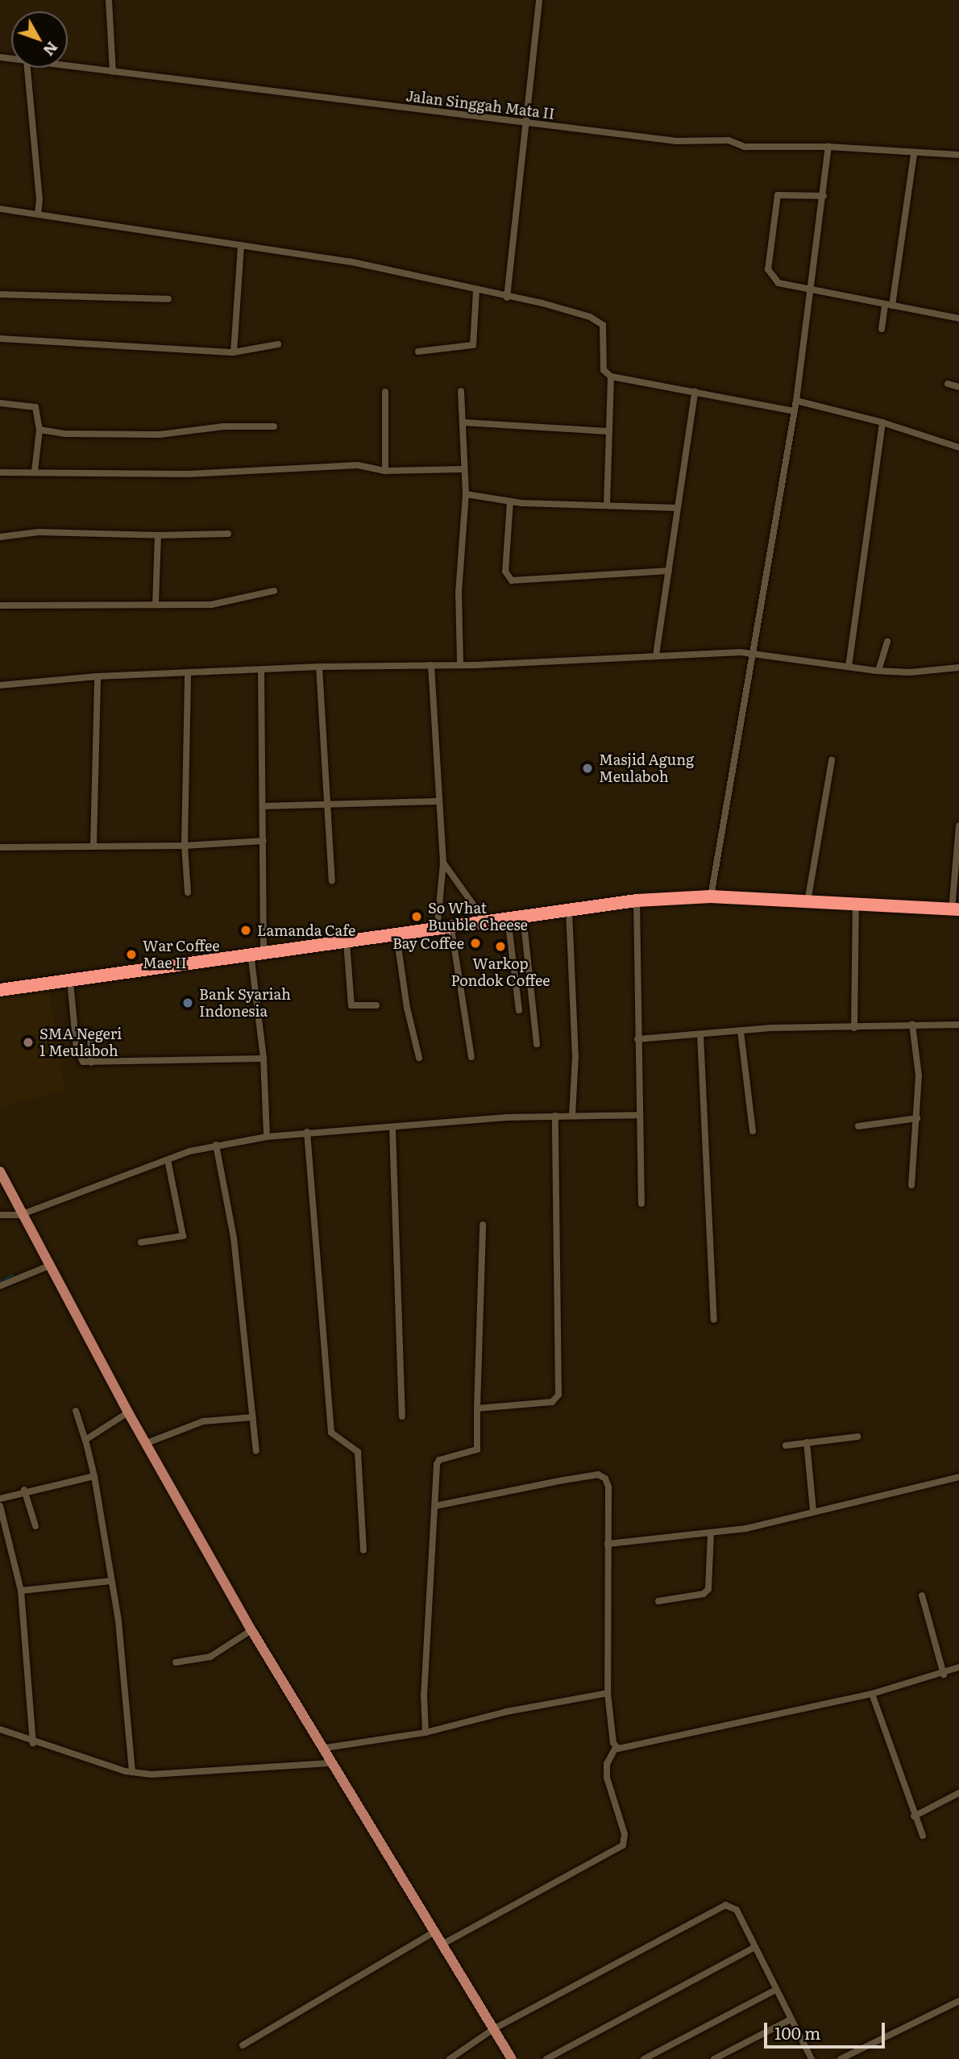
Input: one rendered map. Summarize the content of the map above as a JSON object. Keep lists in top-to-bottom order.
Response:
{
  "streets": {
    "street": ["Jalan Singgah Mata II"]
  },
  "places": [
    "Masjid Agung Meulaboh",
    "So What Buuble Cheese",
    "Lamanda Cafe",
    "Bay Coffee",
    "Warkop Pondok Coffee",
    "War Coffee Mae II",
    "Bank Syariah Indonesia",
    "SMA Negeri 1 Meulaboh"
  ],
  "scale_bar": "100 m",
  "north": "bottom right"
}
